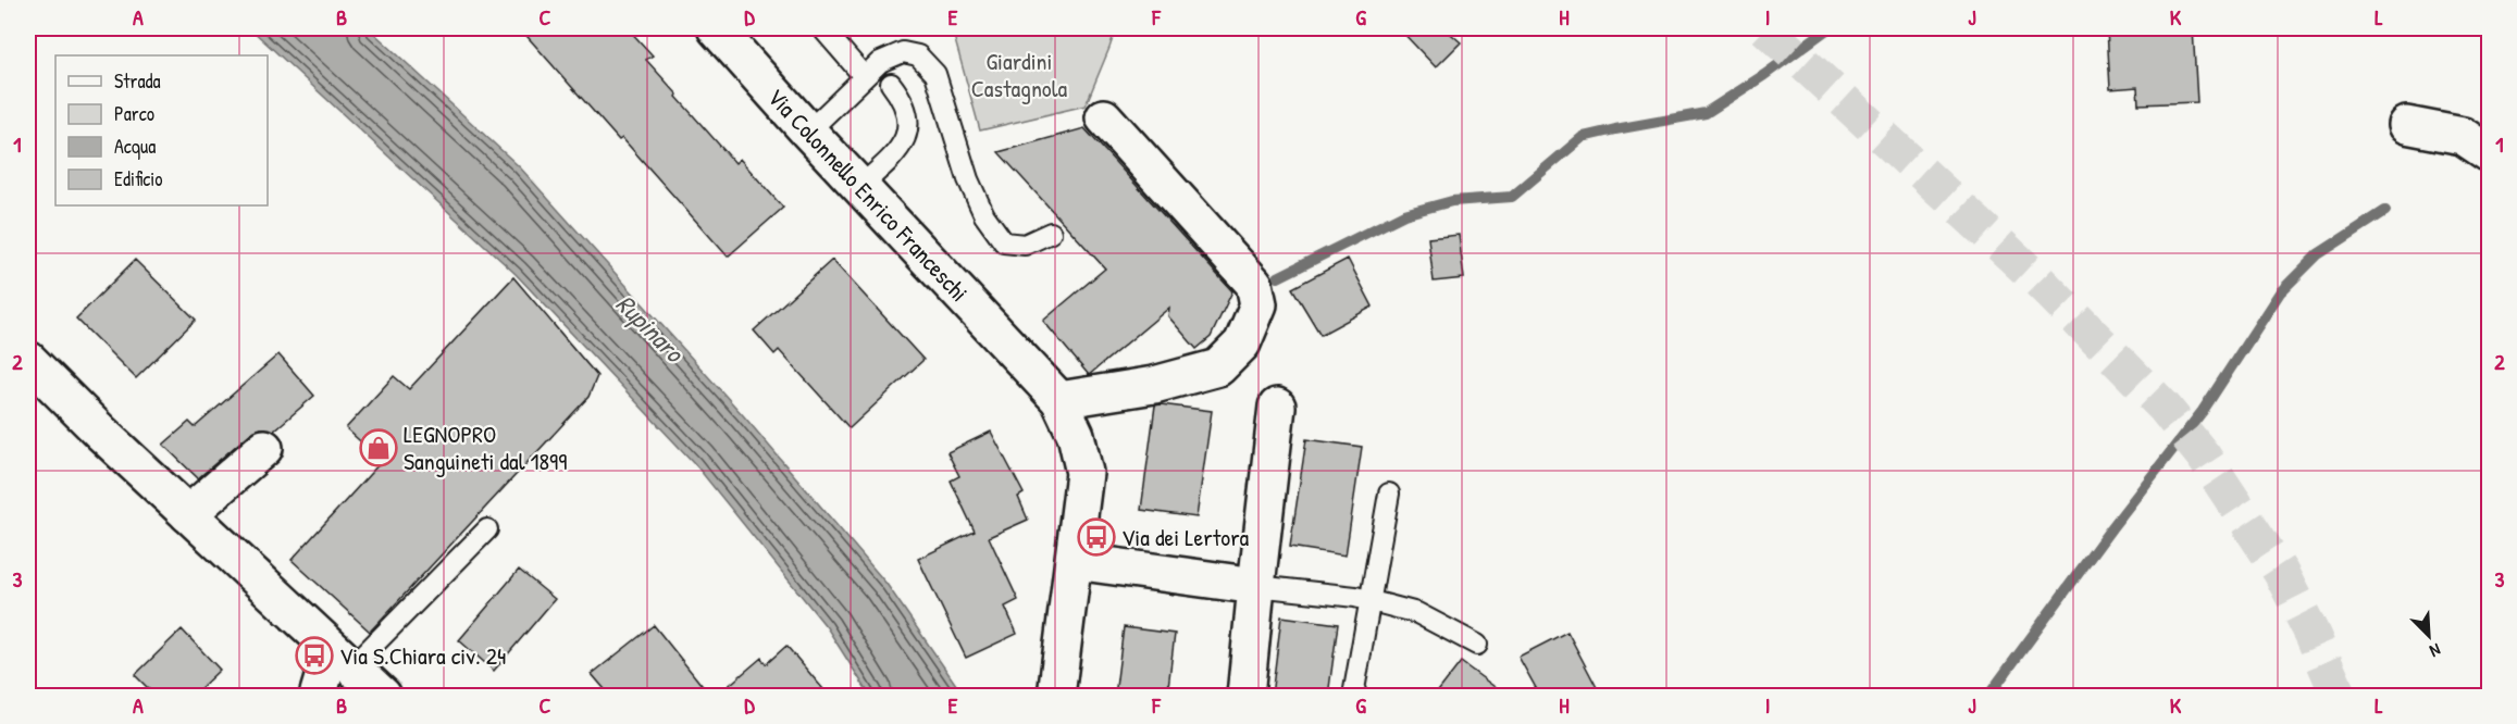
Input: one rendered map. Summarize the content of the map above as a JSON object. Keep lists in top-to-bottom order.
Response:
{
  "streets": {
    "main road": ["Via Colonnello Enrico Franceschi"]
  },
  "water": ["Rupinaro"],
  "parks": ["Giardini Castagnola"],
  "places": {
    "shop": ["LEGNOPRO Sanguineti dal 1899"],
    "bus stop": ["Via dei Lertora", "Via S.Chiara civ. 24"]
  },
  "legend": [
    "Strada",
    "Parco",
    "Acqua",
    "Edificio"
  ],
  "north": "bottom right",
  "grid": {
    "columns": [
      "A",
      "B",
      "C",
      "D",
      "E",
      "F",
      "G",
      "H",
      "I",
      "J",
      "K",
      "L"
    ],
    "rows": ["1", "2", "3"]
  }
}
